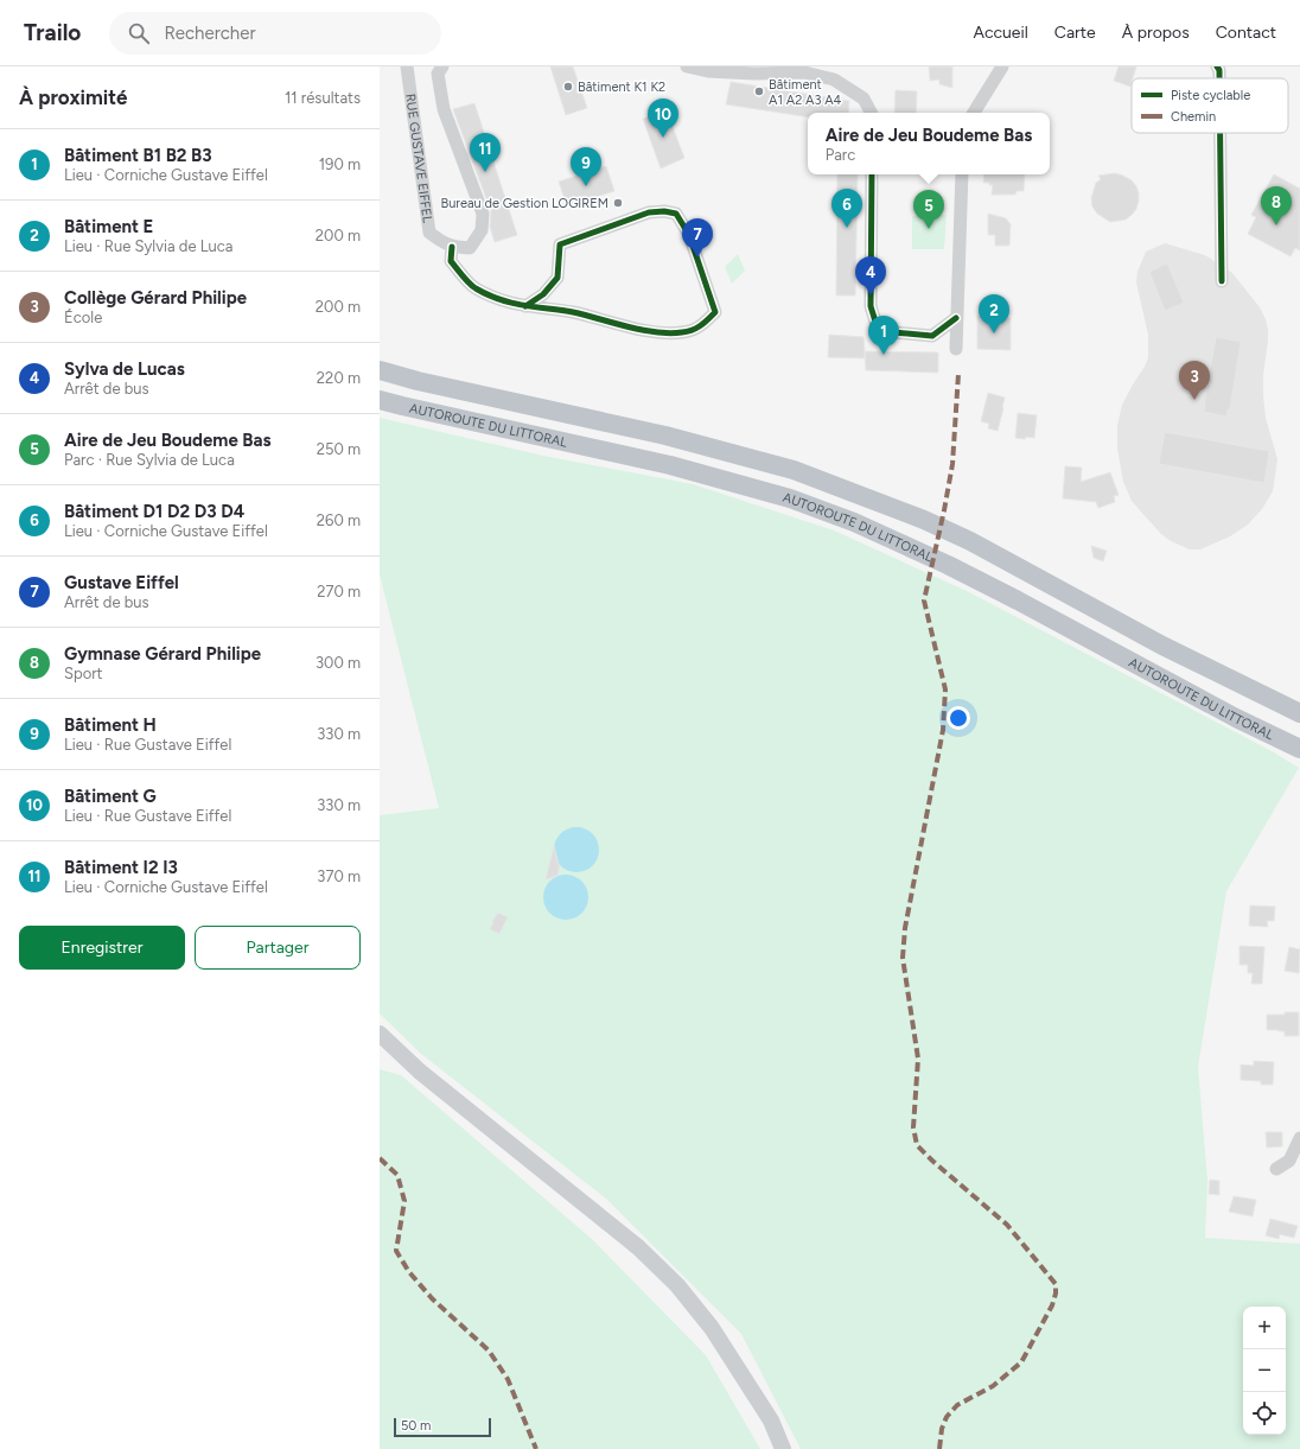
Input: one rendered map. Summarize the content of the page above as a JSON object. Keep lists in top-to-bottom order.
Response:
{
  "streets": {
    "highway": ["AUTOROUTE DU LITTORAL"],
    "street": ["RUE GUSTAVE EIFFEL"]
  },
  "places": ["Bâtiment K1 K2", "Bâtiment A1 A2 A3 A4", "Bureau de Gestion LOGIREM"],
  "legend": ["Piste cyclable", "Chemin"],
  "scale_bar": "50 m",
  "page": {
    "header": "Trailo",
    "search": "Rechercher",
    "nav": [
      "Accueil",
      "Carte",
      "À propos",
      "Contact"
    ],
    "heading": ["À proximité", "11 résultats"],
    "pins": [
      "10",
      "11",
      "9",
      "8",
      "6",
      "5",
      "7",
      "4",
      "2",
      "1",
      "3"
    ],
    "popup": ["Aire de Jeu Boudeme Bas", "Parc"],
    "list": [
      {
        "mark": "1",
        "name": "Bâtiment B1 B2 B3",
        "note": "Lieu · Corniche Gustave Eiffel",
        "value": "190 m"
      },
      {
        "mark": "2",
        "name": "Bâtiment E",
        "note": "Lieu · Rue Sylvia de Luca",
        "value": "200 m"
      },
      {
        "mark": "3",
        "name": "Collège Gérard Philipe",
        "note": "École",
        "value": "200 m"
      },
      {
        "mark": "4",
        "name": "Sylva de Lucas",
        "note": "Arrêt de bus",
        "value": "220 m"
      },
      {
        "mark": "5",
        "name": "Aire de Jeu Boudeme Bas",
        "note": "Parc · Rue Sylvia de Luca",
        "value": "250 m"
      },
      {
        "mark": "6",
        "name": "Bâtiment D1 D2 D3 D4",
        "note": "Lieu · Corniche Gustave Eiffel",
        "value": "260 m"
      },
      {
        "mark": "7",
        "name": "Gustave Eiffel",
        "note": "Arrêt de bus",
        "value": "270 m"
      },
      {
        "mark": "8",
        "name": "Gymnase Gérard Philipe",
        "note": "Sport",
        "value": "300 m"
      },
      {
        "mark": "9",
        "name": "Bâtiment H",
        "note": "Lieu · Rue Gustave Eiffel",
        "value": "330 m"
      },
      {
        "mark": "10",
        "name": "Bâtiment G",
        "note": "Lieu · Rue Gustave Eiffel",
        "value": "330 m"
      },
      {
        "mark": "11",
        "name": "Bâtiment I2 I3",
        "note": "Lieu · Corniche Gustave Eiffel",
        "value": "370 m"
      }
    ],
    "buttons": ["Enregistrer", "Partager"],
    "map_buttons": ["+", "−"],
    "scale": "50 m"
  }
}
